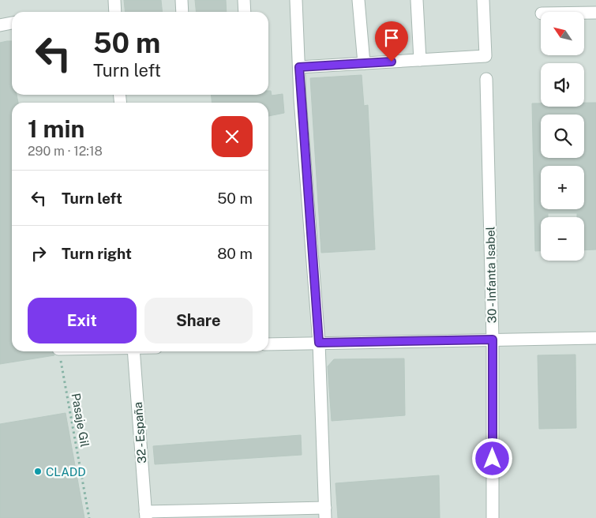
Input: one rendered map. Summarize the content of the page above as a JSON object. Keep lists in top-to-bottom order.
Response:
{
  "streets": {
    "street": ["30 - Infanta Isabel", "32 - España"],
    "path": ["Pasaje Gil"]
  },
  "places": ["CLADD"],
  "north": "top left",
  "page": {
    "map_buttons": ["+", "−"],
    "turn": ["50 m", "Turn left"],
    "heading": ["1 min", "290 m · 12:18"],
    "list": [
      {
        "name": "Turn left",
        "value": "50 m"
      },
      {
        "name": "Turn right",
        "value": "80 m"
      }
    ],
    "buttons": ["Exit", "Share"]
  }
}
